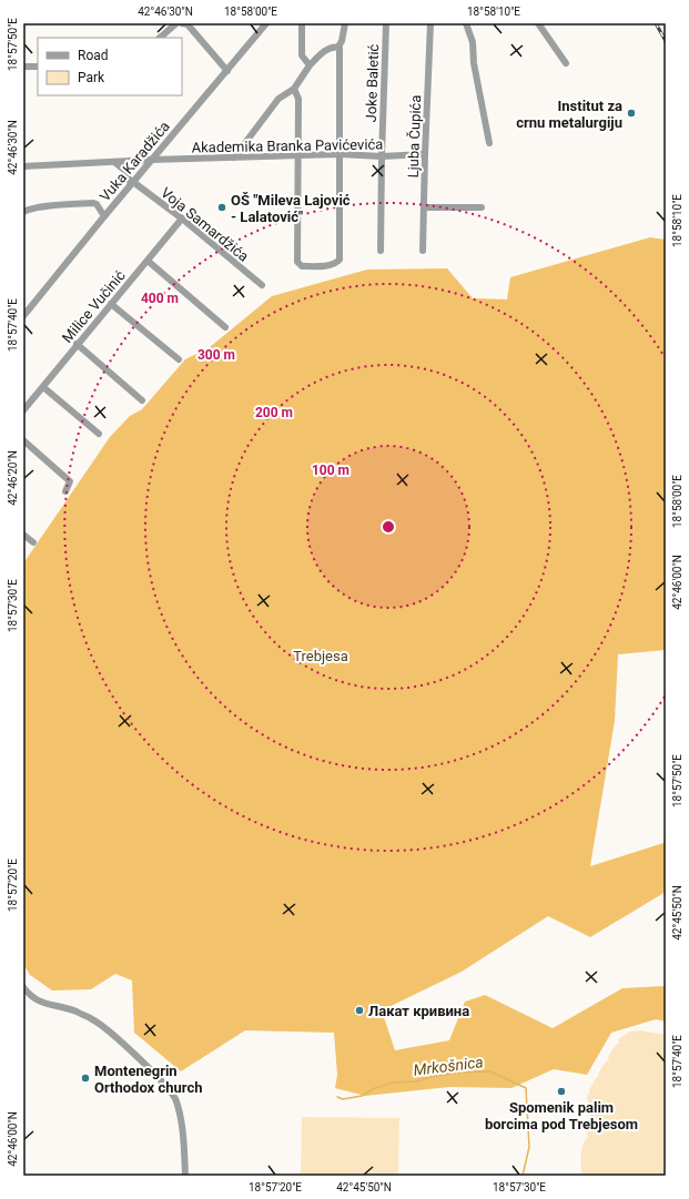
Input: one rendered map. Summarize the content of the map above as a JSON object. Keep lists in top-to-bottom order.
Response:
{
  "streets": {
    "street": [
      "Joke Baletić",
      "Ljuba Čupića",
      "Akademika Branka Pavićevića",
      "Vuka Karadžića",
      "Voja Samardžića",
      "Milice Vučinić"
    ]
  },
  "crossings": [
    ["Joke Baletić", "Akademika Branka Pavićevića"],
    ["Ljuba Čupića", "Akademika Branka Pavićevića"],
    ["Akademika Branka Pavićevića", "Vuka Karadžića"],
    ["Vuka Karadžića", "Voja Samardžića"],
    ["Voja Samardžića", "Milice Vučinić"]
  ],
  "water": ["Mrkošnica"],
  "parks": ["Trebjesa"],
  "places": [
    "Institut za crnu metalurgiju",
    "OŠ \"Mileva Lajović - Lalatović\"",
    "Лакат кривина",
    "Montenegrin Orthodox church",
    "Spomenik palim borcima pod Trebjesom"
  ],
  "legend": ["Road", "Park"],
  "coordinates": [
    "42°46'30\"N",
    "18°58'00\"E",
    "18°58'10\"E",
    "18°57'50\"E",
    "18°57'40\"E",
    "42°46'20\"N",
    "42°46'00\"N",
    "18°57'30\"E",
    "18°57'20\"E",
    "42°45'50\"N"
  ],
  "rings": [
    "400 m",
    "300 m",
    "200 m",
    "100 m"
  ]
}
